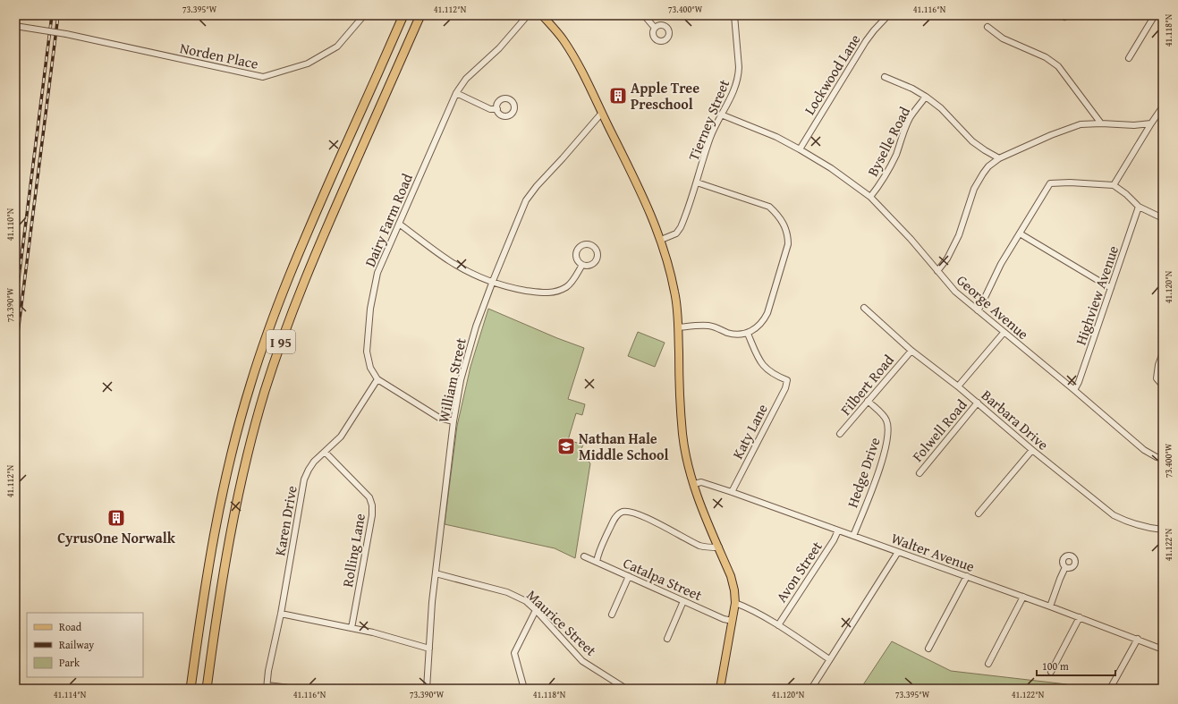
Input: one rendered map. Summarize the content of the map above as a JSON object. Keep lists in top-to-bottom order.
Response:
{
  "streets": {
    "highway": ["I 95"],
    "street": [
      "Norden Place",
      "Lockwood Lane",
      "Tierney Street",
      "Byselle Road",
      "Dairy Farm Road",
      "Highview Avenue",
      "George Avenue",
      "William Street",
      "Filbert Road",
      "Barbara Drive",
      "Folwell Road",
      "Katy Lane",
      "Hedge Drive",
      "Karen Drive",
      "Rolling Lane",
      "Walter Avenue",
      "Avon Street",
      "Catalpa Street",
      "Maurice Street"
    ]
  },
  "crossings": [
    ["Lockwood Lane", "George Avenue"],
    ["Tierney Street", "George Avenue"],
    ["Byselle Road", "George Avenue"],
    ["Dairy Farm Road", "Karen Drive"],
    ["Highview Avenue", "George Avenue"],
    ["George Avenue", "Folwell Road"],
    ["William Street", "Maurice Street"],
    ["Filbert Road", "Barbara Drive"],
    ["Filbert Road", "Hedge Drive"],
    ["Barbara Drive", "Folwell Road"],
    ["Katy Lane", "Walter Avenue"],
    ["Hedge Drive", "Walter Avenue"],
    ["Karen Drive", "Rolling Lane"],
    ["Walter Avenue", "Avon Street"]
  ],
  "places": {
    "building": ["Apple Tree Preschool", "CyrusOne Norwalk"],
    "school or university": ["Nathan Hale Middle School"]
  },
  "legend": ["Road", "Railway", "Park"],
  "scale_bar": "100 m",
  "coordinates": [
    "73.395°W",
    "41.112°N",
    "73.400°W",
    "41.116°N",
    "41.118°N",
    "41.110°N",
    "41.120°N",
    "73.390°W",
    "41.122°N",
    "41.114°N"
  ]
}
